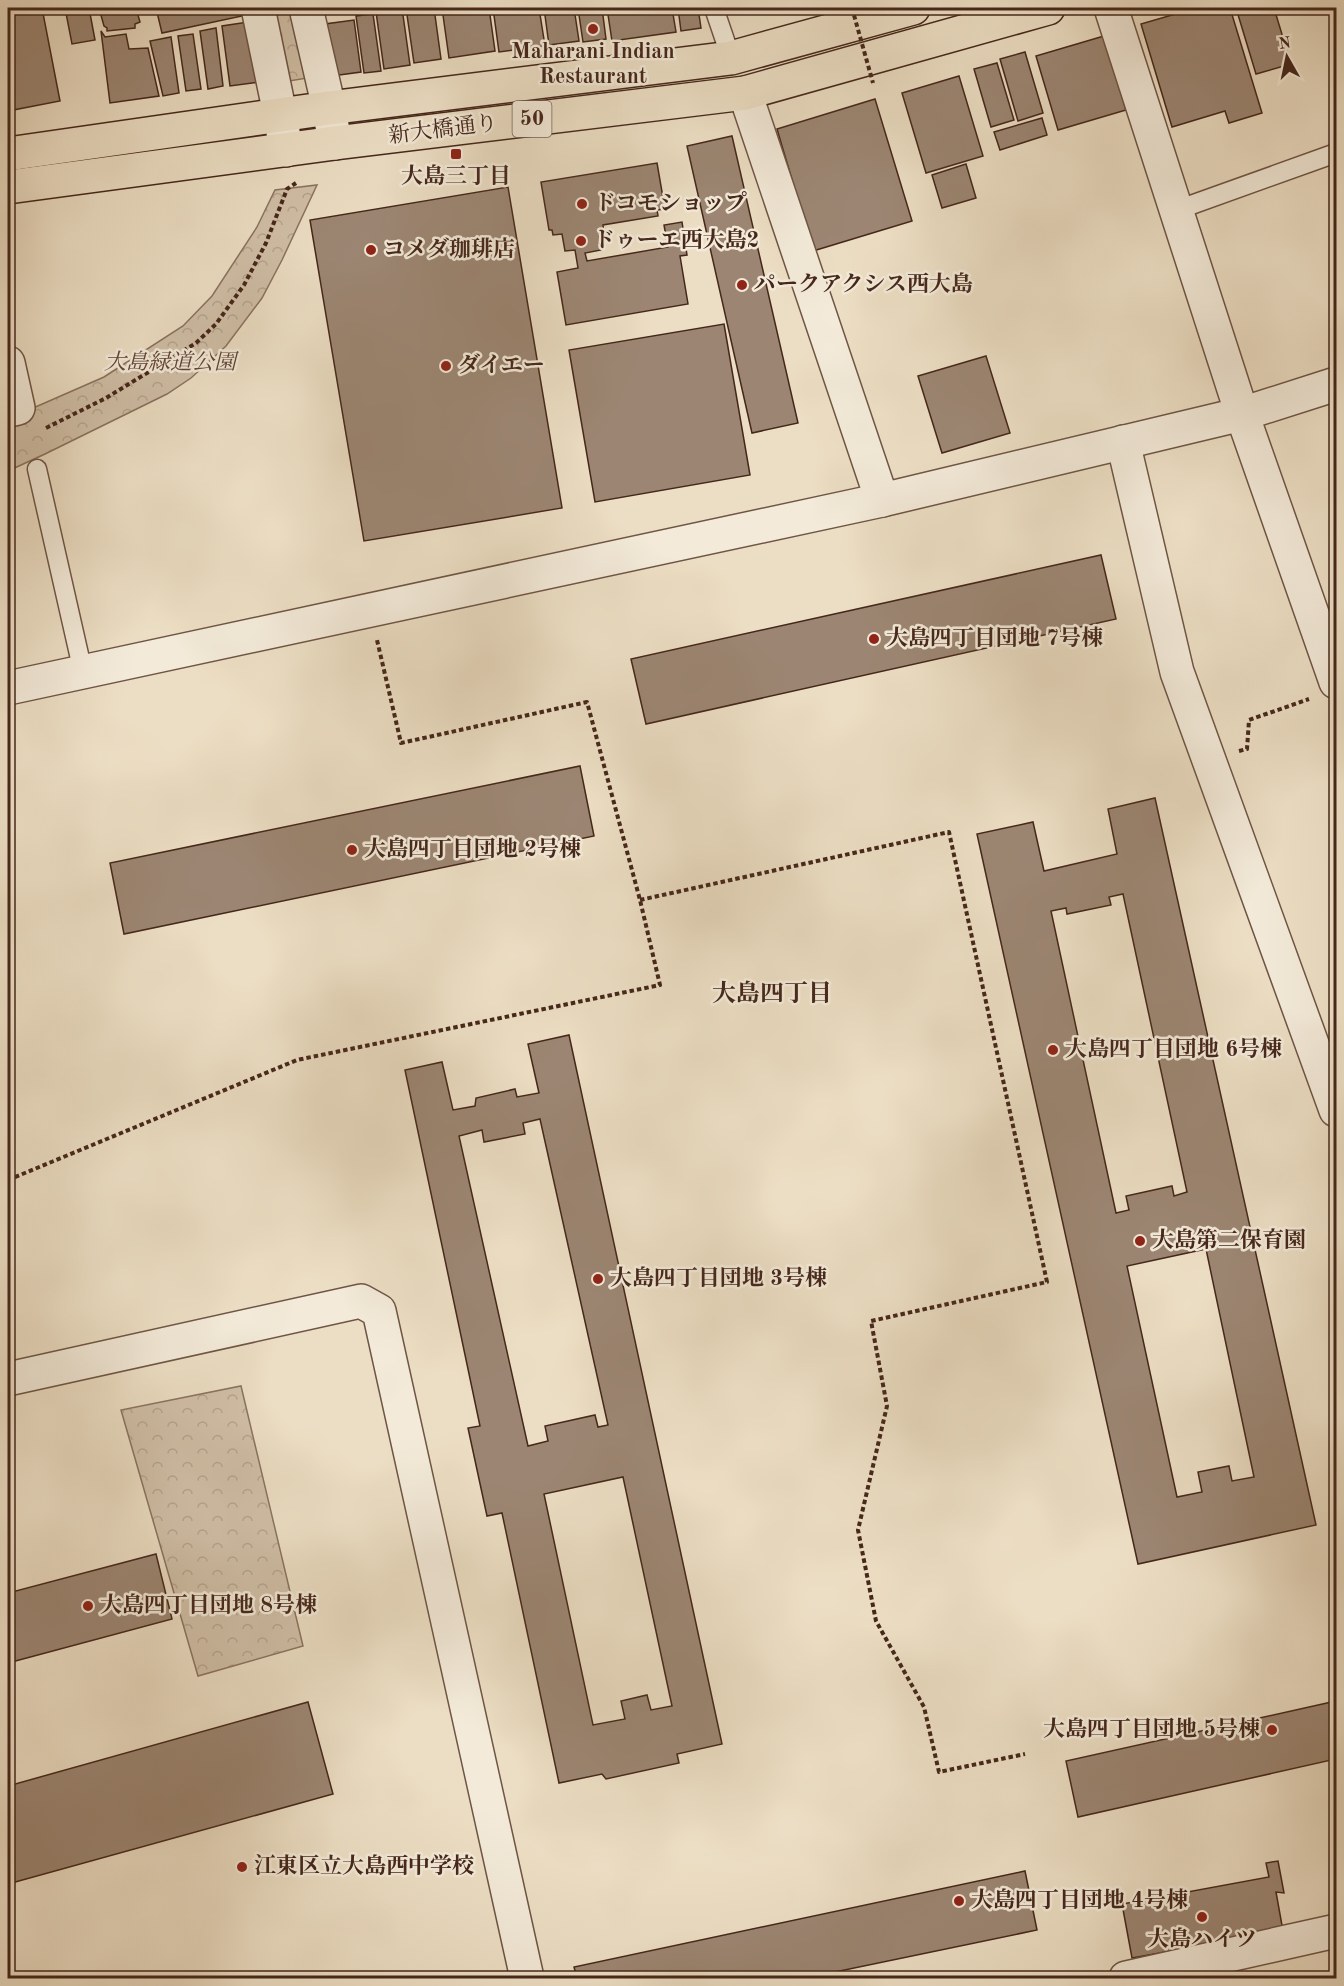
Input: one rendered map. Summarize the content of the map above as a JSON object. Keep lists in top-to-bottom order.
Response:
{
  "streets": {
    "main road": ["50", "新大橋通り"]
  },
  "districts": ["大島四丁目"],
  "parks": ["大島緑道公園"],
  "places": {
    "other": [
      "Maharani Indian Restaurant",
      "ドコモショップ",
      "ドゥーエ西大島2",
      "コメダ珈琲店",
      "パークアクシス西大島",
      "ダイエー",
      "大島四丁目団地 7号棟",
      "大島四丁目団地 2号棟",
      "大島四丁目団地 6号棟",
      "大島第二保育園",
      "大島四丁目団地 3号棟",
      "大島四丁目団地 8号棟",
      "大島四丁目団地 5号棟",
      "江東区立大島西中学校",
      "大島四丁目団地 4号棟",
      "大島ハイツ"
    ],
    "transit": ["大島三丁目"]
  },
  "north": "top"
}
